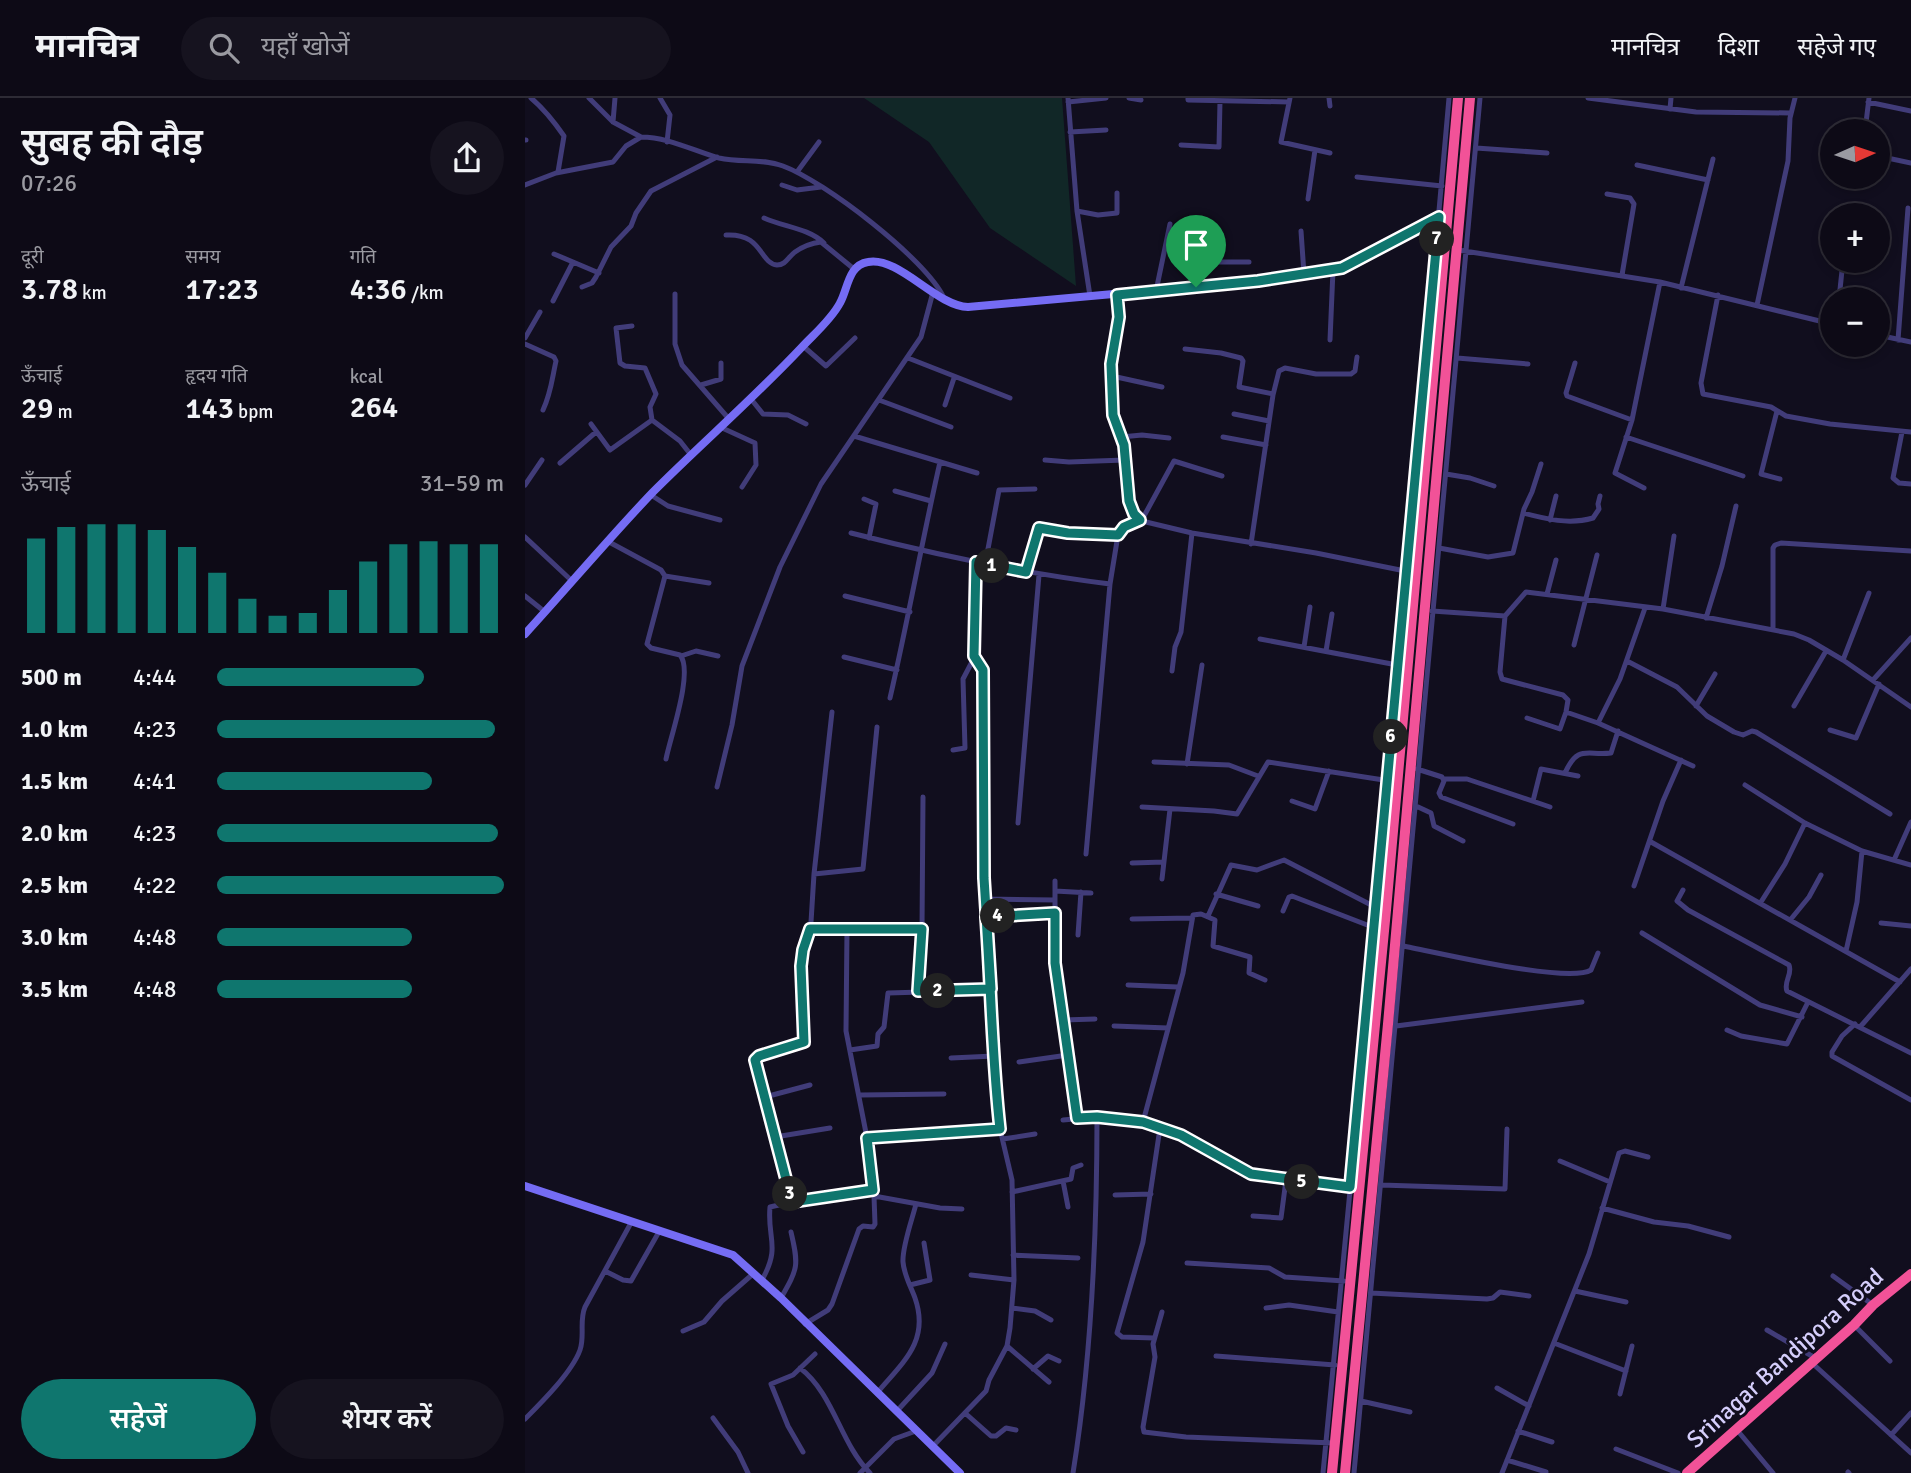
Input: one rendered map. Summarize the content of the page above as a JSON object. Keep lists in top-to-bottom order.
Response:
{
  "streets": {
    "highway": ["Srinagar Bandipora Road"]
  },
  "north": "right",
  "page": {
    "header": "मानचित्र",
    "search": "यहाँ खोजें",
    "nav": ["मानचित्र", "दिशा", "सहेजे गए"],
    "heading": ["सुबह की दौड़", "07:26"],
    "map_buttons": ["+", "−"],
    "stats": [
      ["दूरी", "3.78 km"],
      ["समय", "17:23"],
      ["गति", "4:36 /km"],
      ["ऊँचाई", "29 m"],
      ["हृदय गति", "143 bpm"],
      ["kcal", "264"]
    ],
    "pins": [
      "7",
      "1",
      "6",
      "4",
      "2",
      "5",
      "3"
    ],
    "chart": ["ऊँचाई", "31–59 m"],
    "list": [
      {
        "name": "500 m",
        "note": "4:44"
      },
      {
        "name": "1.0 km",
        "note": "4:23"
      },
      {
        "name": "1.5 km",
        "note": "4:41"
      },
      {
        "name": "2.0 km",
        "note": "4:23"
      },
      {
        "name": "2.5 km",
        "note": "4:22"
      },
      {
        "name": "3.0 km",
        "note": "4:48"
      },
      {
        "name": "3.5 km",
        "note": "4:48"
      }
    ],
    "buttons": ["सहेजें", "शेयर करें"]
  }
}
